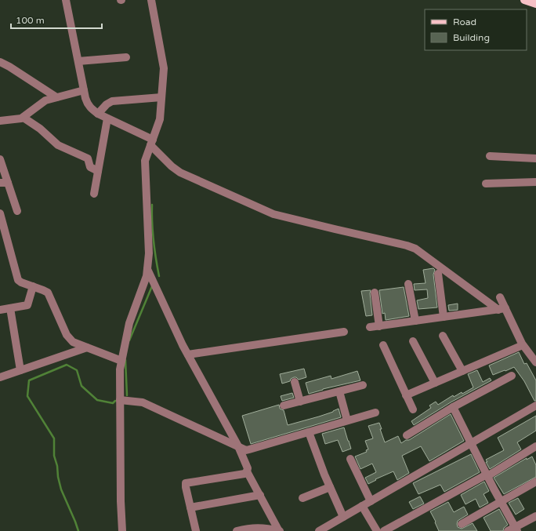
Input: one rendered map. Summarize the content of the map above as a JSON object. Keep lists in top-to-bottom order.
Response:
{
  "legend": ["Road", "Building"],
  "scale_bar": "100 m"
}
